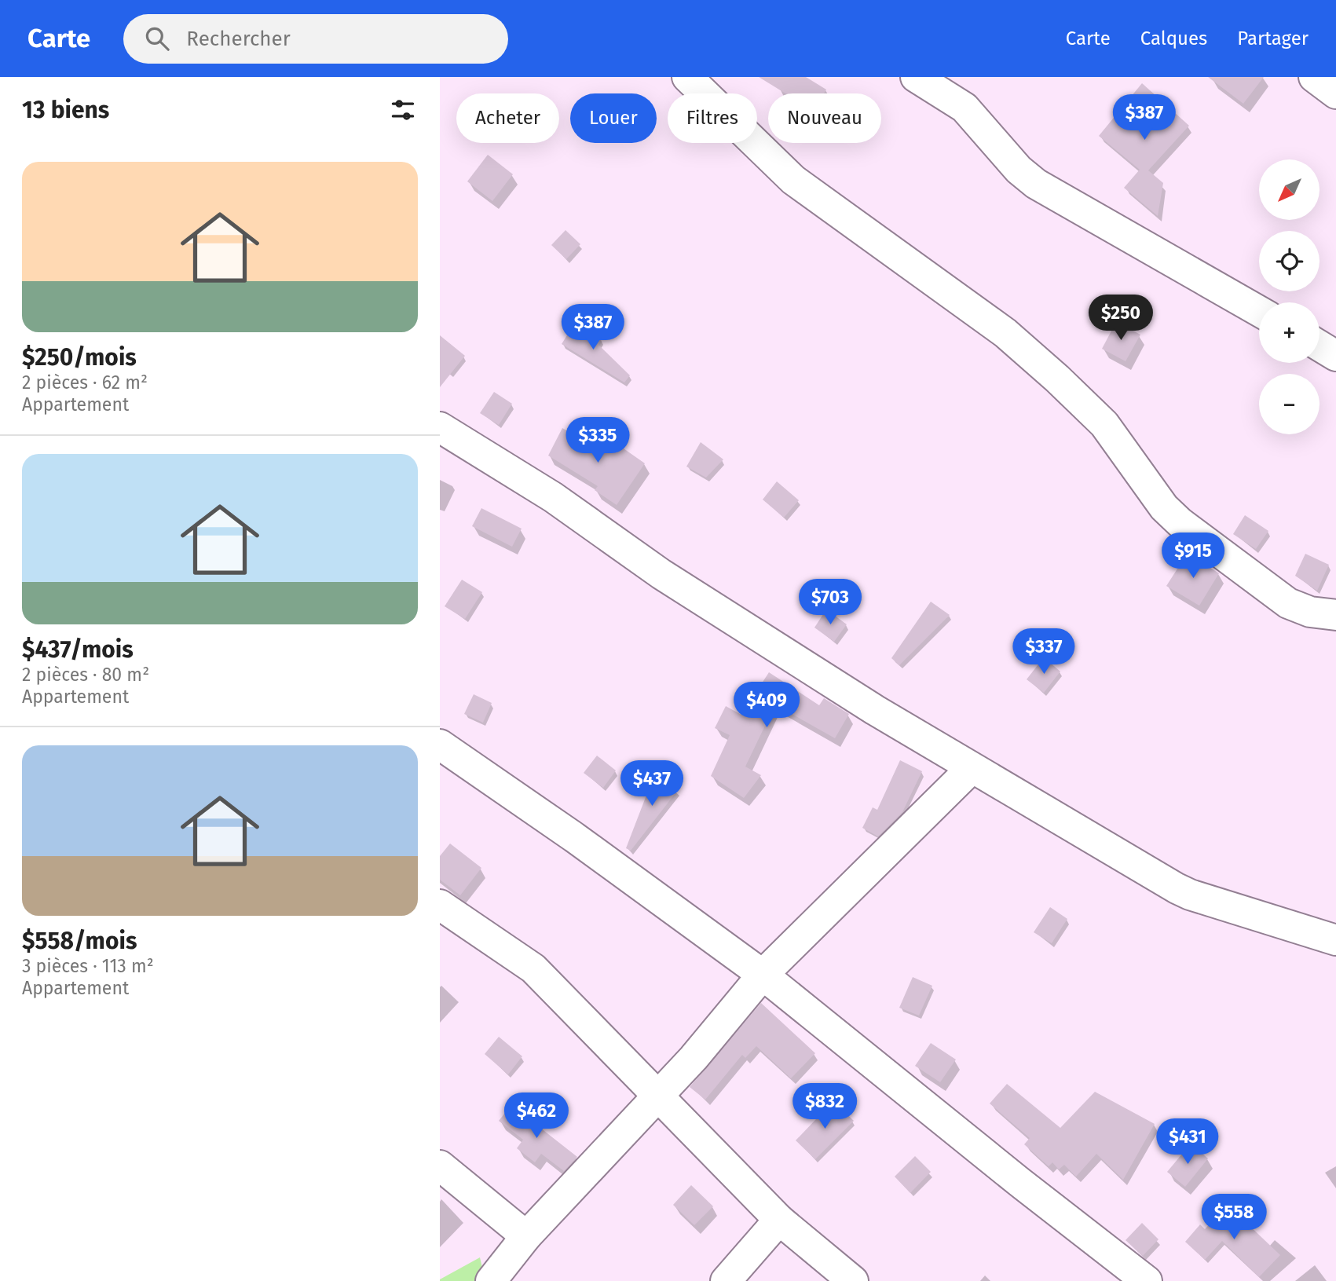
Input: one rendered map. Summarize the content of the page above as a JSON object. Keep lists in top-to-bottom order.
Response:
{
  "north": "bottom left",
  "page": {
    "header": "Carte",
    "search": "Rechercher",
    "nav": ["Carte", "Calques", "Partager"],
    "heading": "13 biens",
    "chip": [
      "Acheter",
      "Louer",
      "Filtres",
      "Nouveau"
    ],
    "price": [
      "$387",
      "$250",
      "$387",
      "$335",
      "$915",
      "$703",
      "$337",
      "$409",
      "$437",
      "$832",
      "$462",
      "$431",
      "$558"
    ],
    "list": [
      {
        "name": "$250/mois",
        "note": "2 pièces · 62 m² · Appartement"
      },
      {
        "name": "$437/mois",
        "note": "2 pièces · 80 m² · Appartement"
      },
      {
        "name": "$558/mois",
        "note": "3 pièces · 113 m² · Appartement"
      }
    ],
    "map_buttons": ["+", "−"]
  }
}
